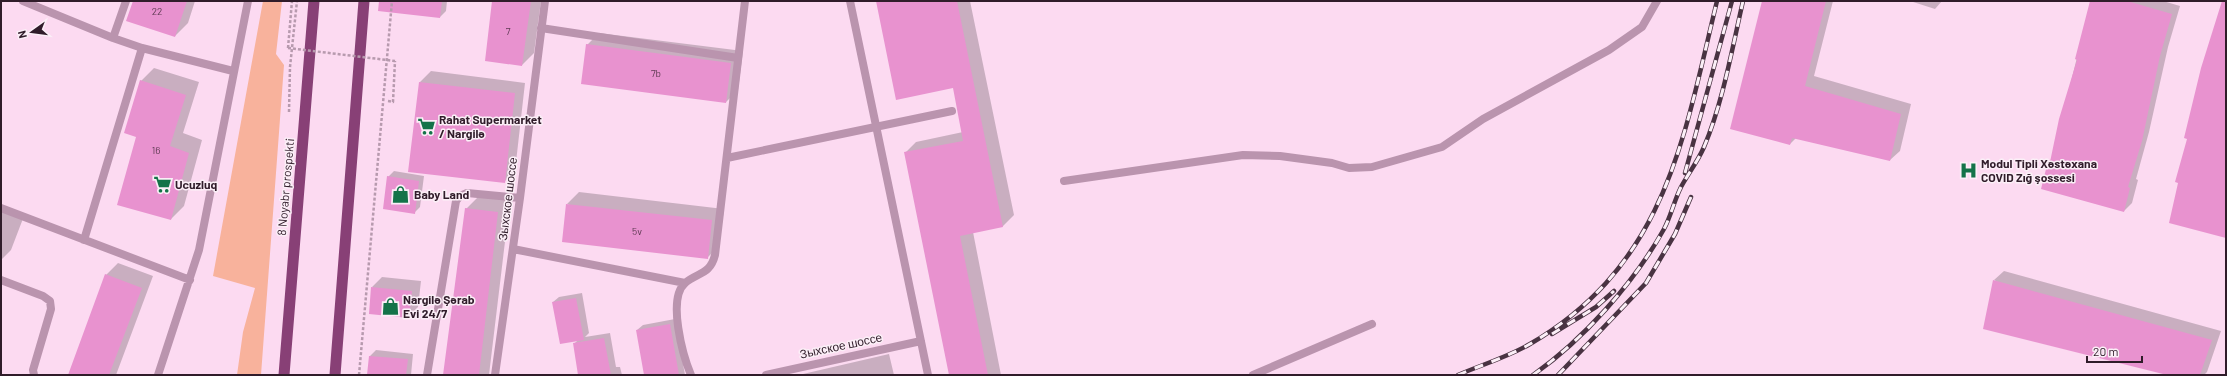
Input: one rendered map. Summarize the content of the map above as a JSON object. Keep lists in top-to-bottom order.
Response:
{
  "streets": {
    "highway": ["8 Noyabr prospekti"],
    "lane": ["Зыхское шоссе"]
  },
  "places": {
    "supermarket": ["Rahat Supermarket / Nargilə", "Ucuzluq"],
    "hospital": ["Modul Tipli Xəstəxana COVID Zığ şossesi"],
    "shop": ["Baby Land", "Nargilə Şərab Evi 24/7"]
  },
  "house_numbers": [
    "22",
    "7",
    "7b",
    "16",
    "5v"
  ],
  "scale_bar": "20 m",
  "north": "left"
}
